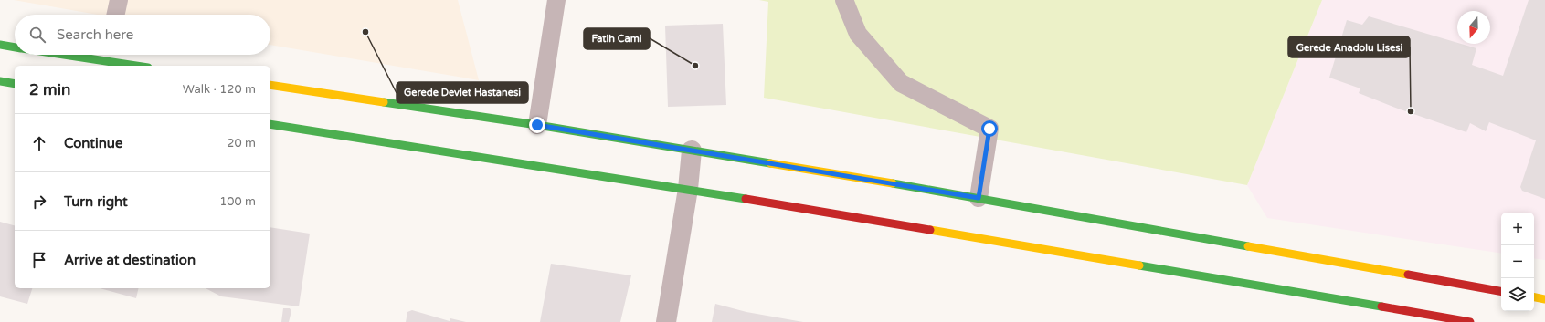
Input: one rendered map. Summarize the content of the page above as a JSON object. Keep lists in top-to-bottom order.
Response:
{
  "places": ["Gerede Devlet Hastanesi", "Fatih Cami", "Gerede Anadolu Lisesi"],
  "north": "bottom",
  "page": {
    "search": "Search here",
    "heading": ["2 min", "Walk · 120 m"],
    "list": [
      ["Continue", "20 m"],
      ["Turn right", "100 m"],
      "Arrive at destination"
    ],
    "map_buttons": ["+", "−"]
  }
}
